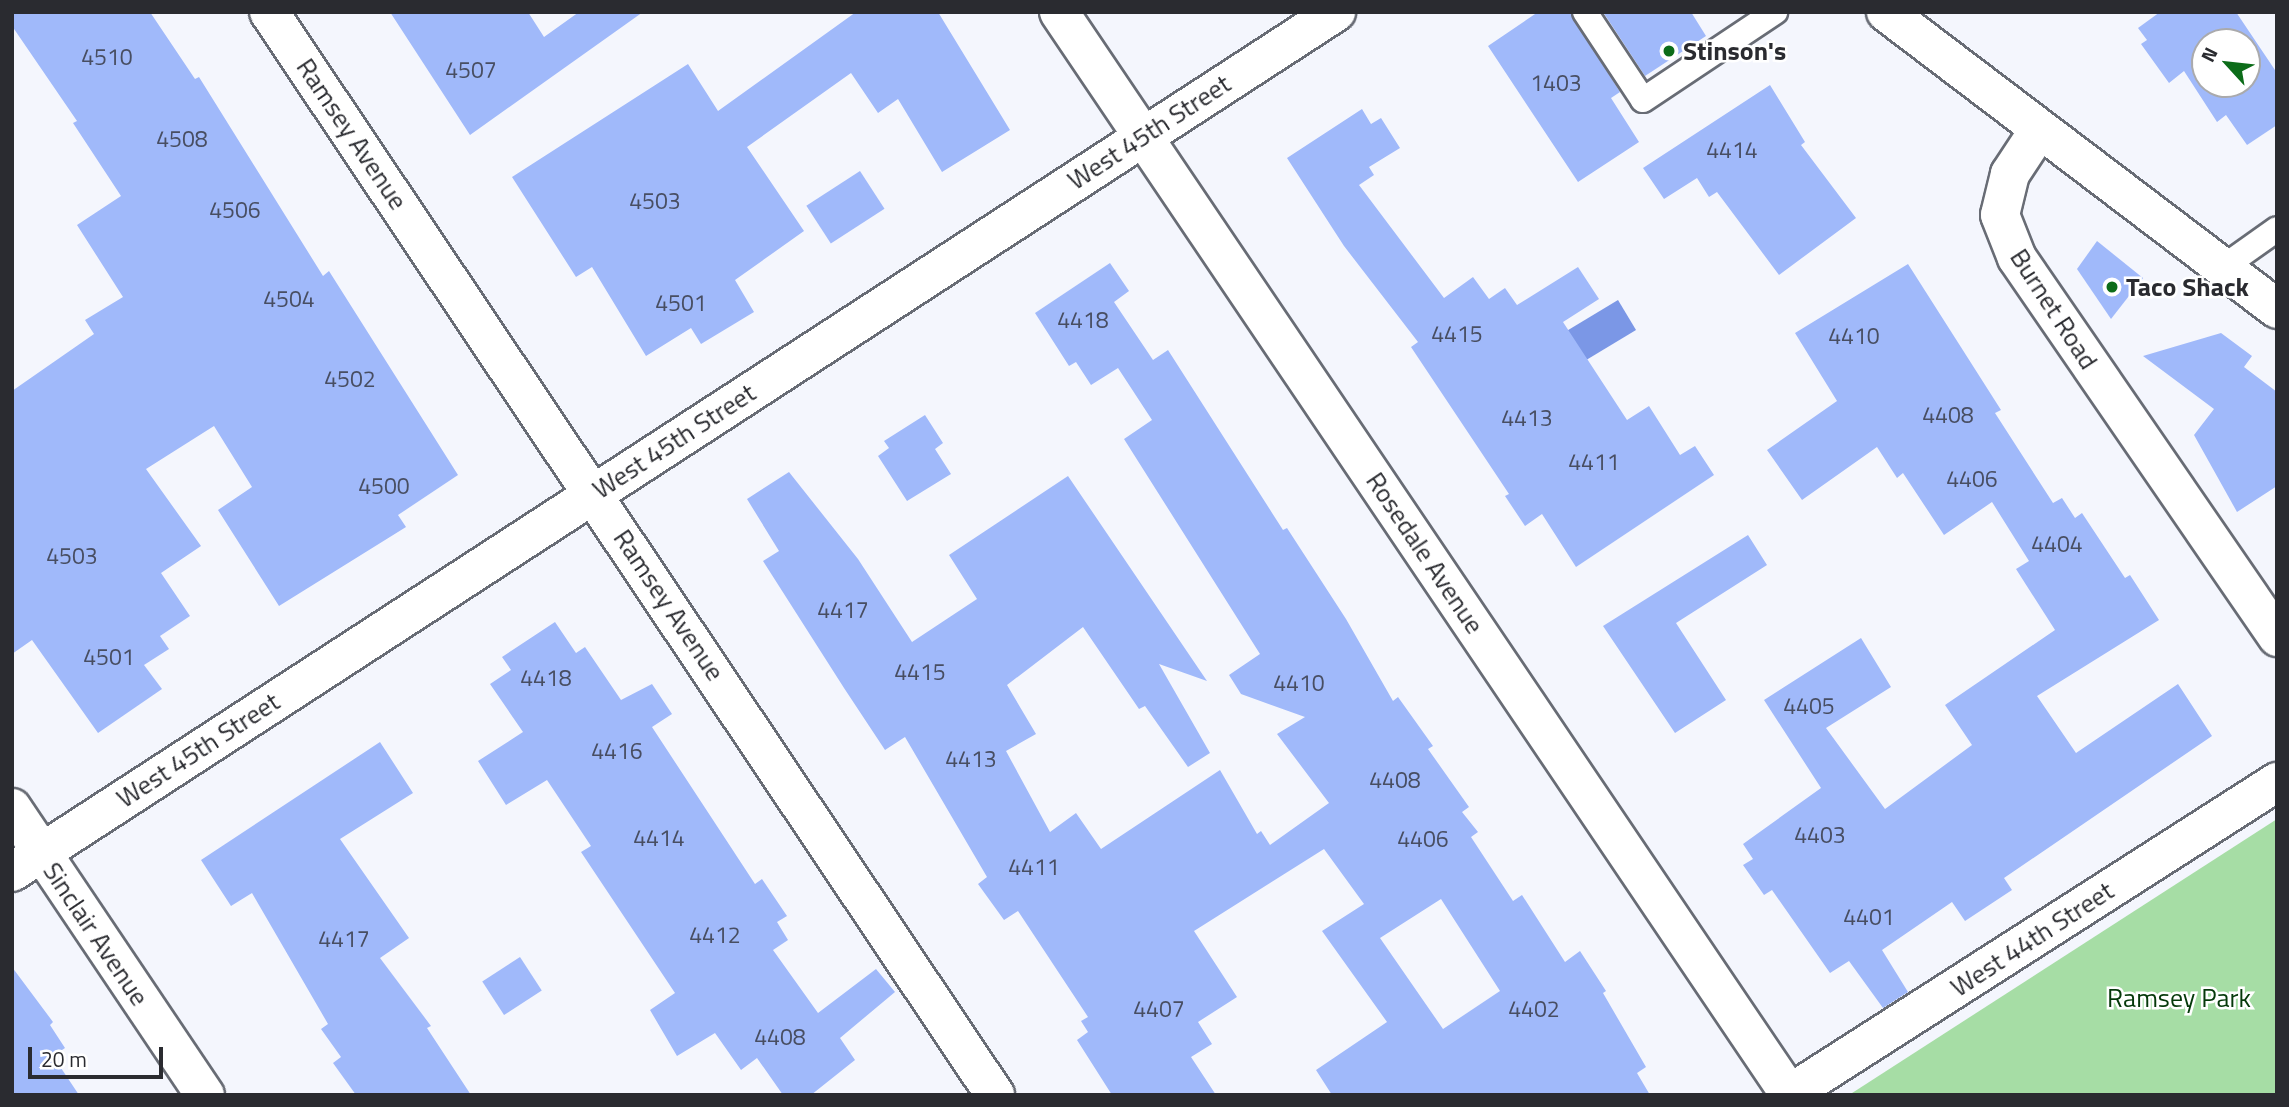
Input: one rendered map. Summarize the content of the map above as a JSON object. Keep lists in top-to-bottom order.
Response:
{
  "streets": {
    "street": [
      "West 45th Street",
      "Ramsey Avenue",
      "Burnet Road",
      "Rosedale Avenue",
      "Sinclair Avenue",
      "West 44th Street"
    ]
  },
  "crossings": [
    ["West 45th Street", "Ramsey Avenue"],
    ["West 45th Street", "Rosedale Avenue"],
    ["West 45th Street", "Sinclair Avenue"],
    ["Rosedale Avenue", "West 44th Street"]
  ],
  "parks": ["Ramsey Park"],
  "places": ["Stinson's", "Taco Shack"],
  "house_numbers": [
    "4510",
    "4507",
    "1403",
    "4508",
    "4414",
    "4503",
    "4506",
    "4504",
    "4501",
    "4418",
    "4415",
    "4410",
    "4502",
    "4408",
    "4413",
    "4411",
    "4406",
    "4500",
    "4404",
    "4503",
    "4417",
    "4501",
    "4415",
    "4418",
    "4410",
    "4405",
    "4416",
    "4413",
    "4408",
    "4403",
    "4414",
    "4406",
    "4411",
    "4401",
    "4412",
    "4417",
    "4407",
    "4402",
    "4408"
  ],
  "scale_bar": "20 m",
  "north": "top left"
}
